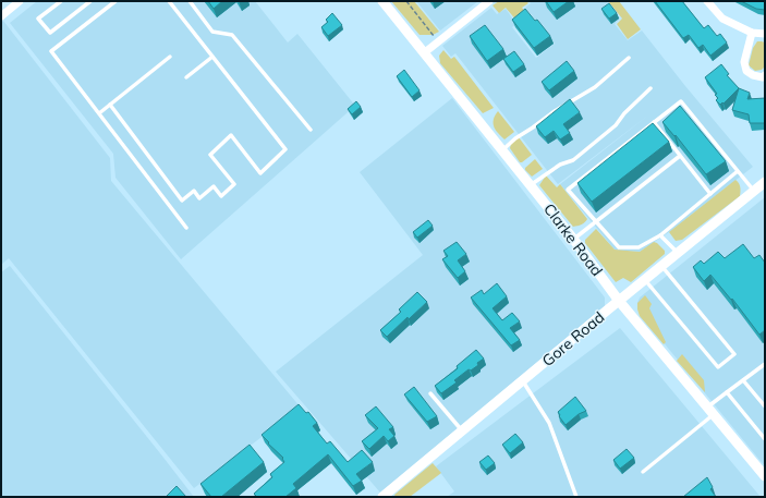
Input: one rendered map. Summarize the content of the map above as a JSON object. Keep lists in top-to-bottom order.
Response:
{
  "streets": {
    "main road": ["Clarke Road", "Gore Road"]
  },
  "crossings": [
    ["Clarke Road", "Gore Road"]
  ]
}
